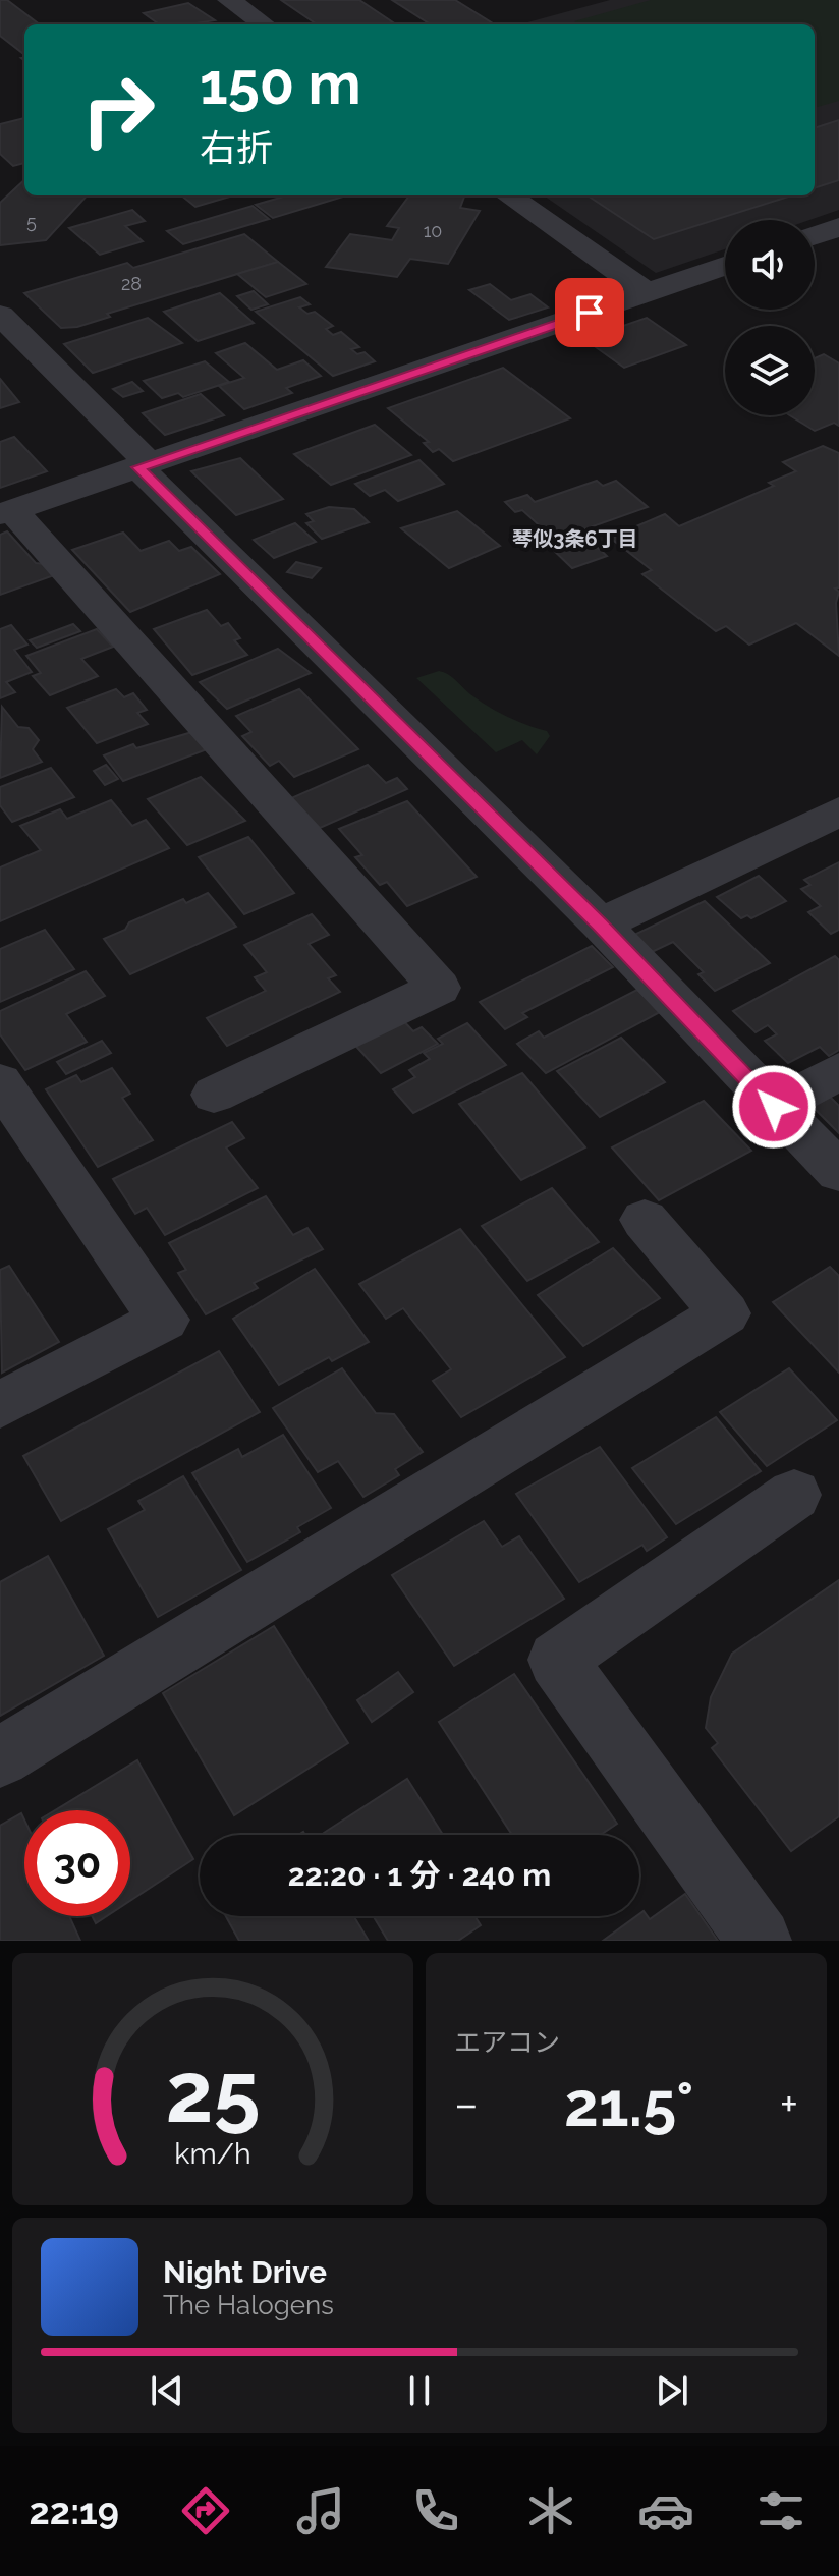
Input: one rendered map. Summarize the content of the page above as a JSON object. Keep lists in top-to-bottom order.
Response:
{
  "districts": ["琴似3条6丁目"],
  "house_numbers": ["5", "10", "28"],
  "page": {
    "turn": ["150 m", "右折"],
    "limit": "30",
    "trip": "22:20 · 1 分 · 240 m",
    "tile": "エアコン",
    "heat": ["−", "21.5°", "+"],
    "song": ["Night Drive", "The Halogens"],
    "tabs": "22:19",
    "gauge": ["25", "km/h"]
  }
}
